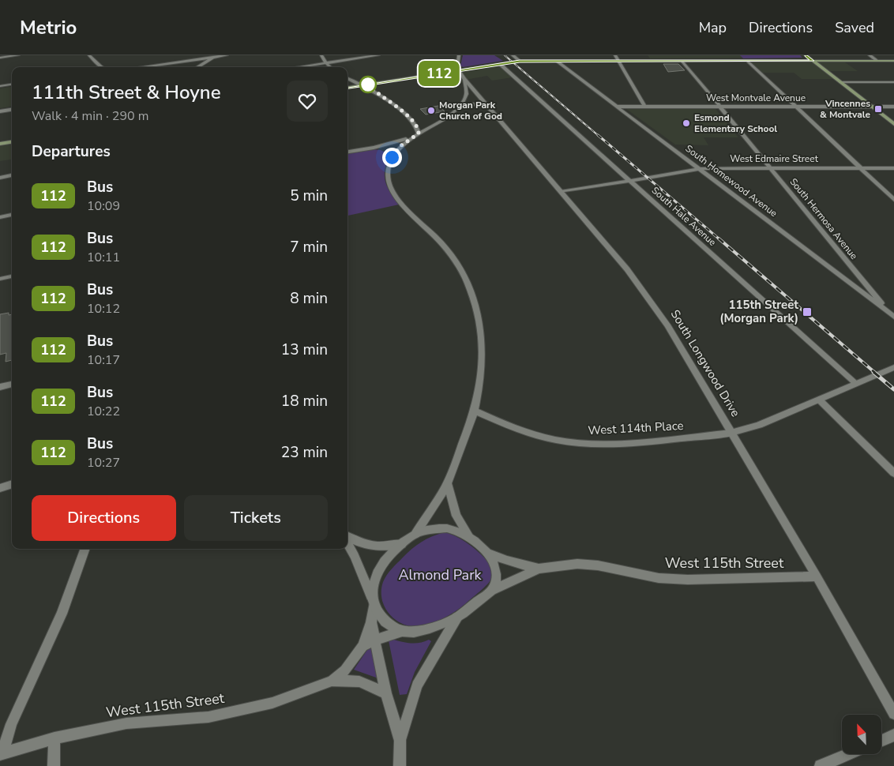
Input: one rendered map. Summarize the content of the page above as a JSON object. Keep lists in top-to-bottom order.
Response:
{
  "streets": {
    "street": [
      "West Montvale Avenue",
      "West Edmaire Street",
      "South Homewood Avenue",
      "South Hale Avenue",
      "South Hermosa Avenue",
      "South Longwood Drive",
      "West 114th Place",
      "West 115th Street"
    ]
  },
  "crossings": [
    ["West Montvale Avenue", "South Homewood Avenue"],
    ["West Montvale Avenue", "South Hermosa Avenue"],
    ["West Edmaire Street", "South Homewood Avenue"],
    ["West Edmaire Street", "South Hale Avenue"],
    ["West Edmaire Street", "South Hermosa Avenue"],
    ["West Edmaire Street", "South Longwood Drive"],
    ["South Homewood Avenue", "South Hermosa Avenue"],
    ["South Longwood Drive", "West 114th Place"],
    ["South Longwood Drive", "West 115th Street"]
  ],
  "parks": ["Almond Park"],
  "places": {
    "transit": ["Vincennes & Montvale", "115th Street (Morgan Park)"],
    "other": ["Morgan Park Church of God", "Esmond Elementary School"]
  },
  "lines": ["bus line 112"],
  "north": "top left",
  "page": {
    "header": "Metrio",
    "nav": ["Map", "Directions", "Saved"],
    "on_map": "112",
    "heading": [
      ["111th Street & Hoyne", "Walk · 4 min · 290 m"],
      "Departures"
    ],
    "list": [
      {
        "mark": "112",
        "name": "Bus",
        "note": "10:09",
        "value": "5 min"
      },
      {
        "mark": "112",
        "name": "Bus",
        "note": "10:11",
        "value": "7 min"
      },
      {
        "mark": "112",
        "name": "Bus",
        "note": "10:12",
        "value": "8 min"
      },
      {
        "mark": "112",
        "name": "Bus",
        "note": "10:17",
        "value": "13 min"
      },
      {
        "mark": "112",
        "name": "Bus",
        "note": "10:22",
        "value": "18 min"
      },
      {
        "mark": "112",
        "name": "Bus",
        "note": "10:27",
        "value": "23 min"
      }
    ],
    "buttons": ["Directions", "Tickets"]
  }
}
